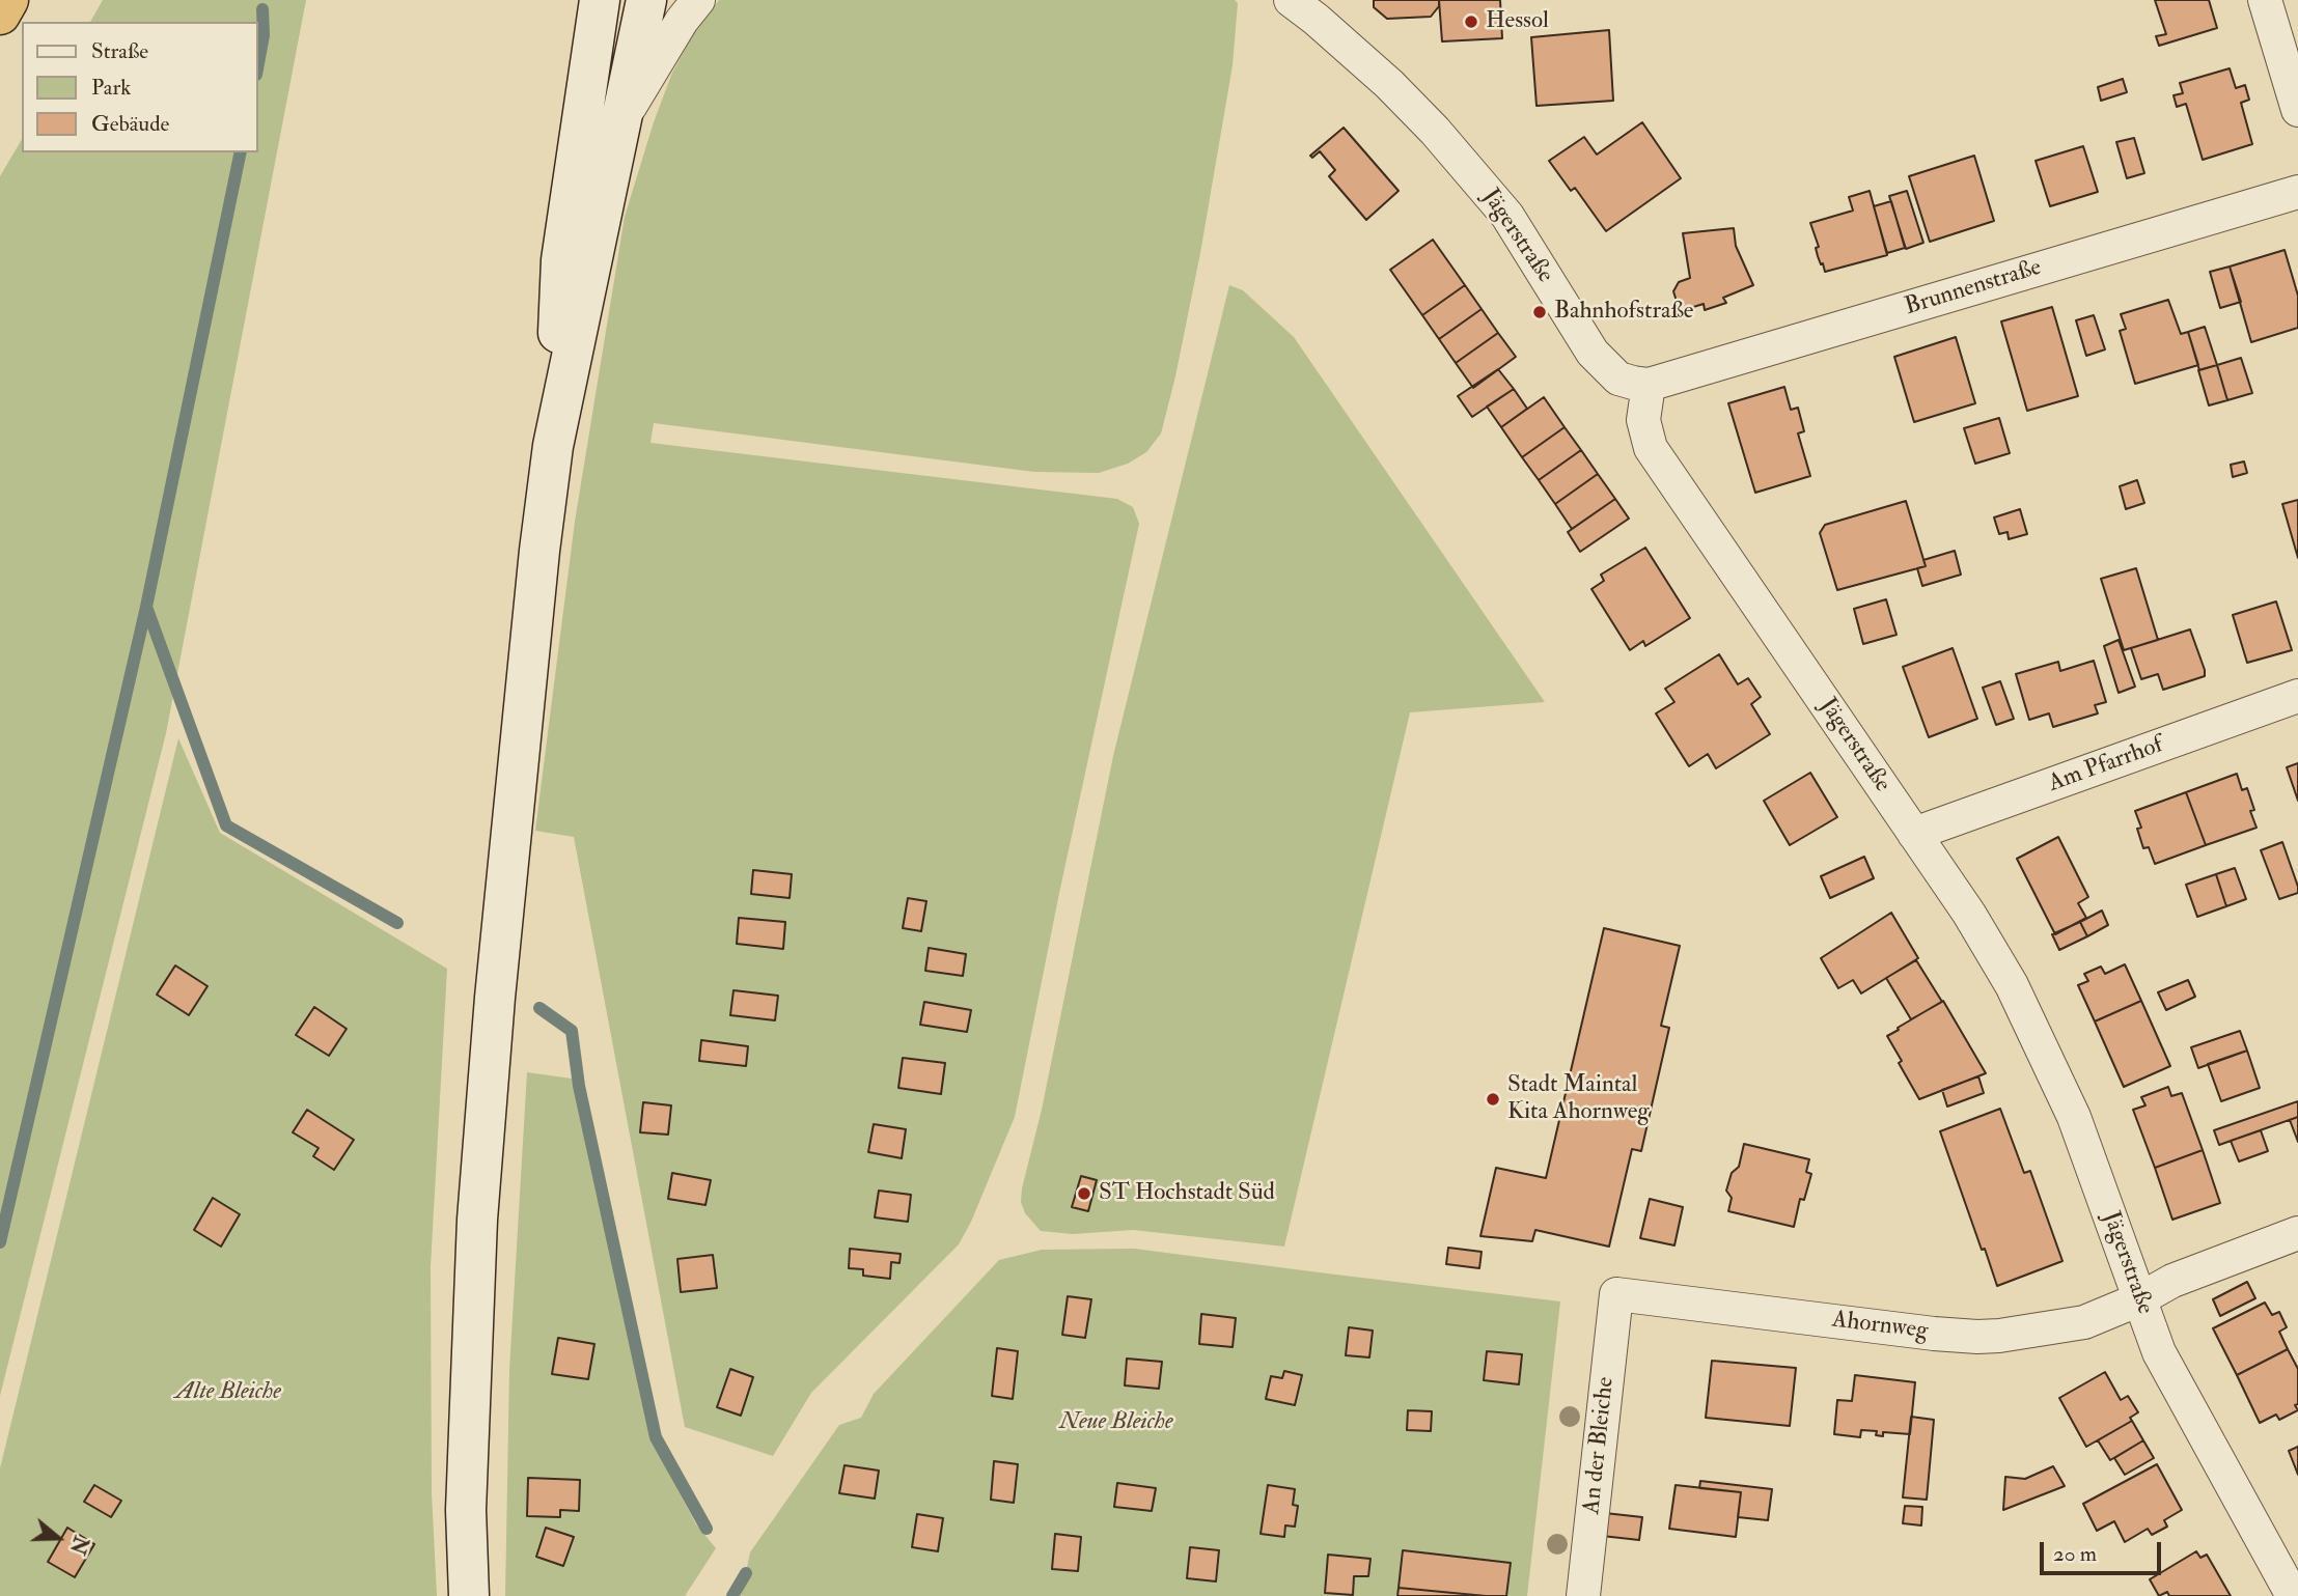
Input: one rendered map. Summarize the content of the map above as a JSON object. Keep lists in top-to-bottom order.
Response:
{
  "streets": {
    "street": [
      "Jägerstraße",
      "Brunnenstraße",
      "Am Pfarrhof",
      "Ahornweg",
      "An der Bleiche"
    ]
  },
  "crossings": [
    ["Jägerstraße", "Brunnenstraße"],
    ["Jägerstraße", "Am Pfarrhof"],
    ["Jägerstraße", "Ahornweg"],
    ["Ahornweg", "An der Bleiche"]
  ],
  "parks": ["Alte Bleiche", "Neue Bleiche"],
  "places": [
    "Hessol",
    "Bahnhofstraße",
    "Stadt Maintal Kita Ahornweg",
    "ST Hochstadt Süd"
  ],
  "legend": ["Straße", "Park", "Gebäude"],
  "scale_bar": "20 m",
  "north": "right"
}
